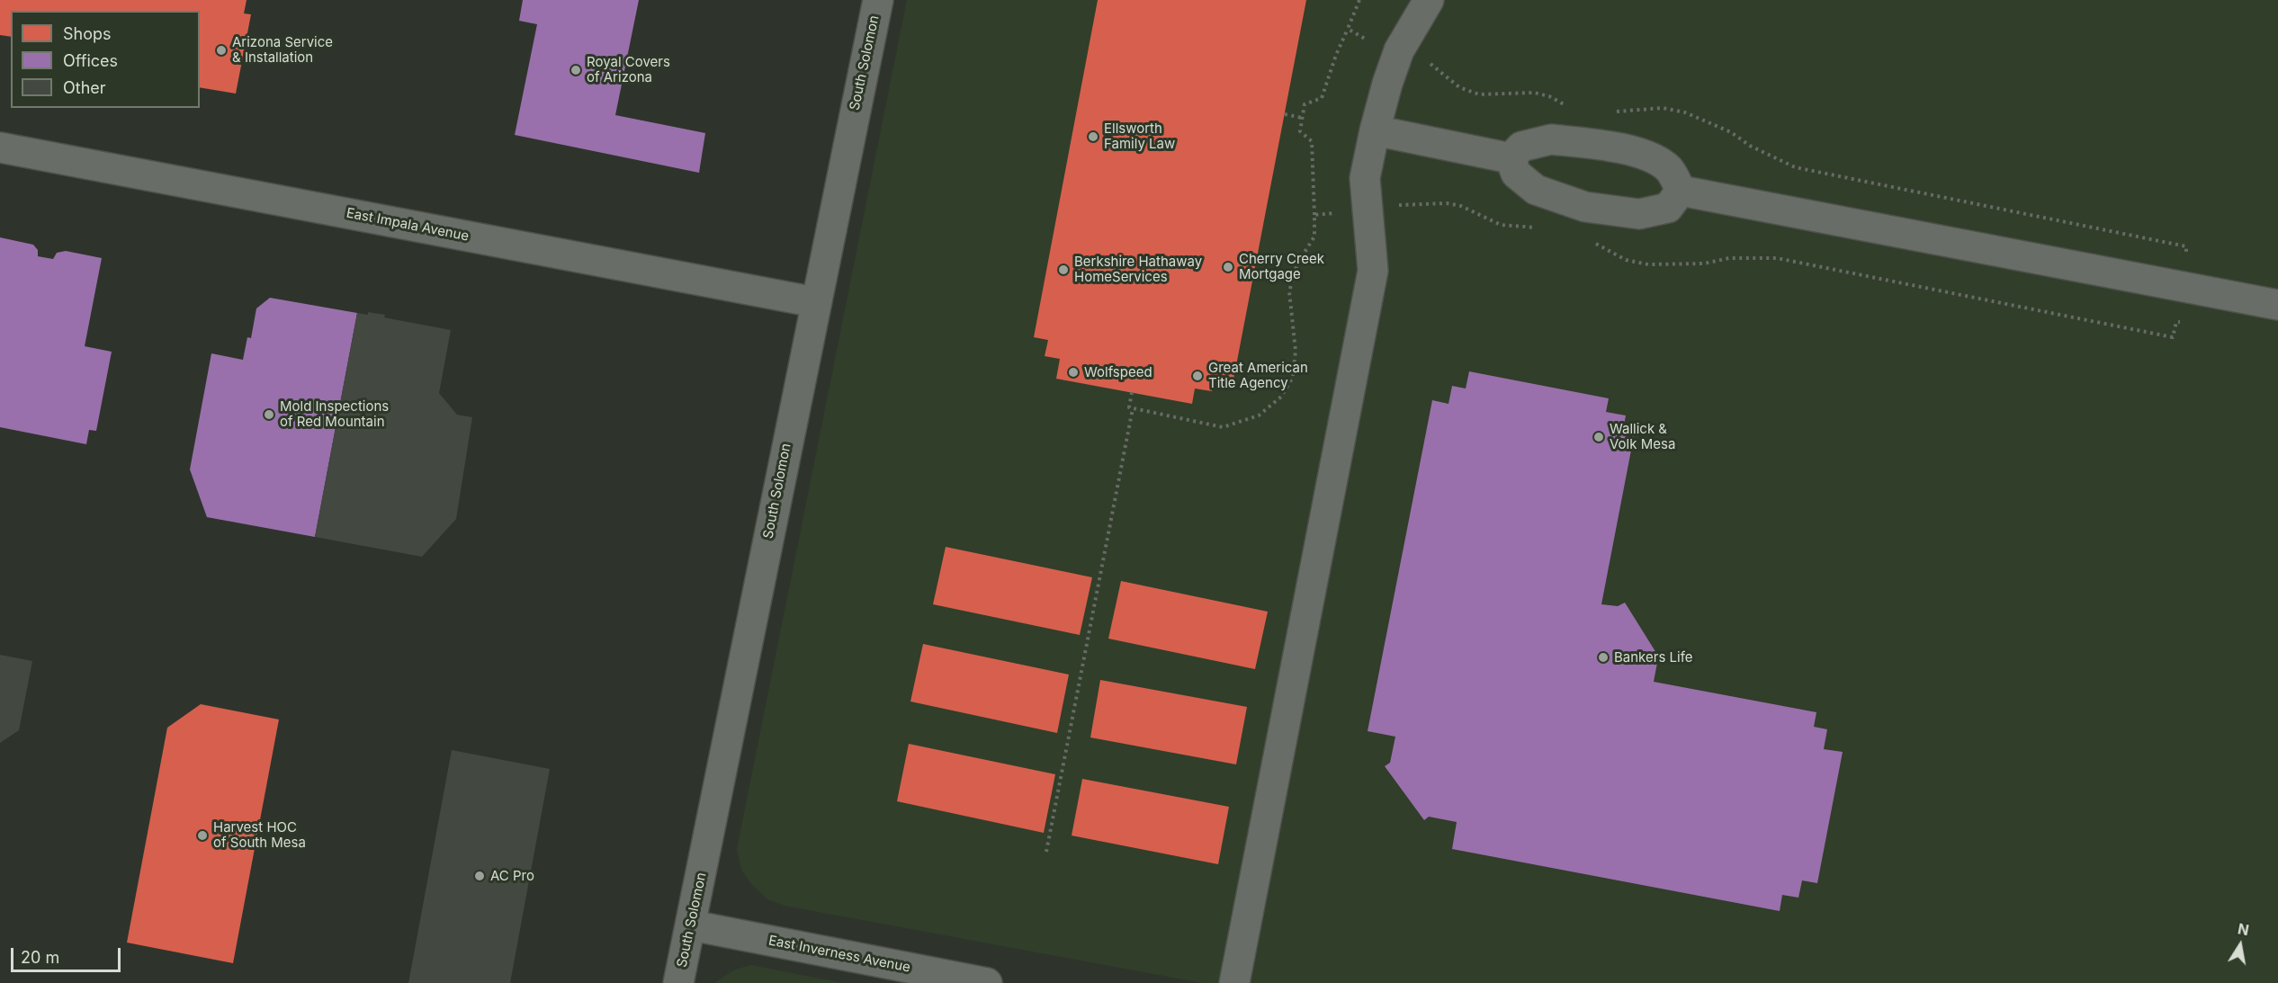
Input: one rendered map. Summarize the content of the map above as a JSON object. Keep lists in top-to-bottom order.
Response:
{
  "streets": {
    "street": ["South Solomon", "East Impala Avenue", "East Inverness Avenue"]
  },
  "crossings": [
    ["South Solomon", "East Impala Avenue"],
    ["South Solomon", "East Inverness Avenue"]
  ],
  "places": [
    "Arizona Service & Installation",
    "Royal Covers of Arizona",
    "Ellsworth Family Law",
    "Cherry Creek Mortgage",
    "Berkshire Hathaway HomeServices",
    "Wolfspeed",
    "Great American Title Agency",
    "Mold Inspections of Red Mountain",
    "Wallick & Volk Mesa",
    "Bankers Life",
    "Harvest HOC of South Mesa",
    "AC Pro"
  ],
  "legend": ["Shops", "Offices", "Other"],
  "scale_bar": "20 m",
  "north": "top"
}
